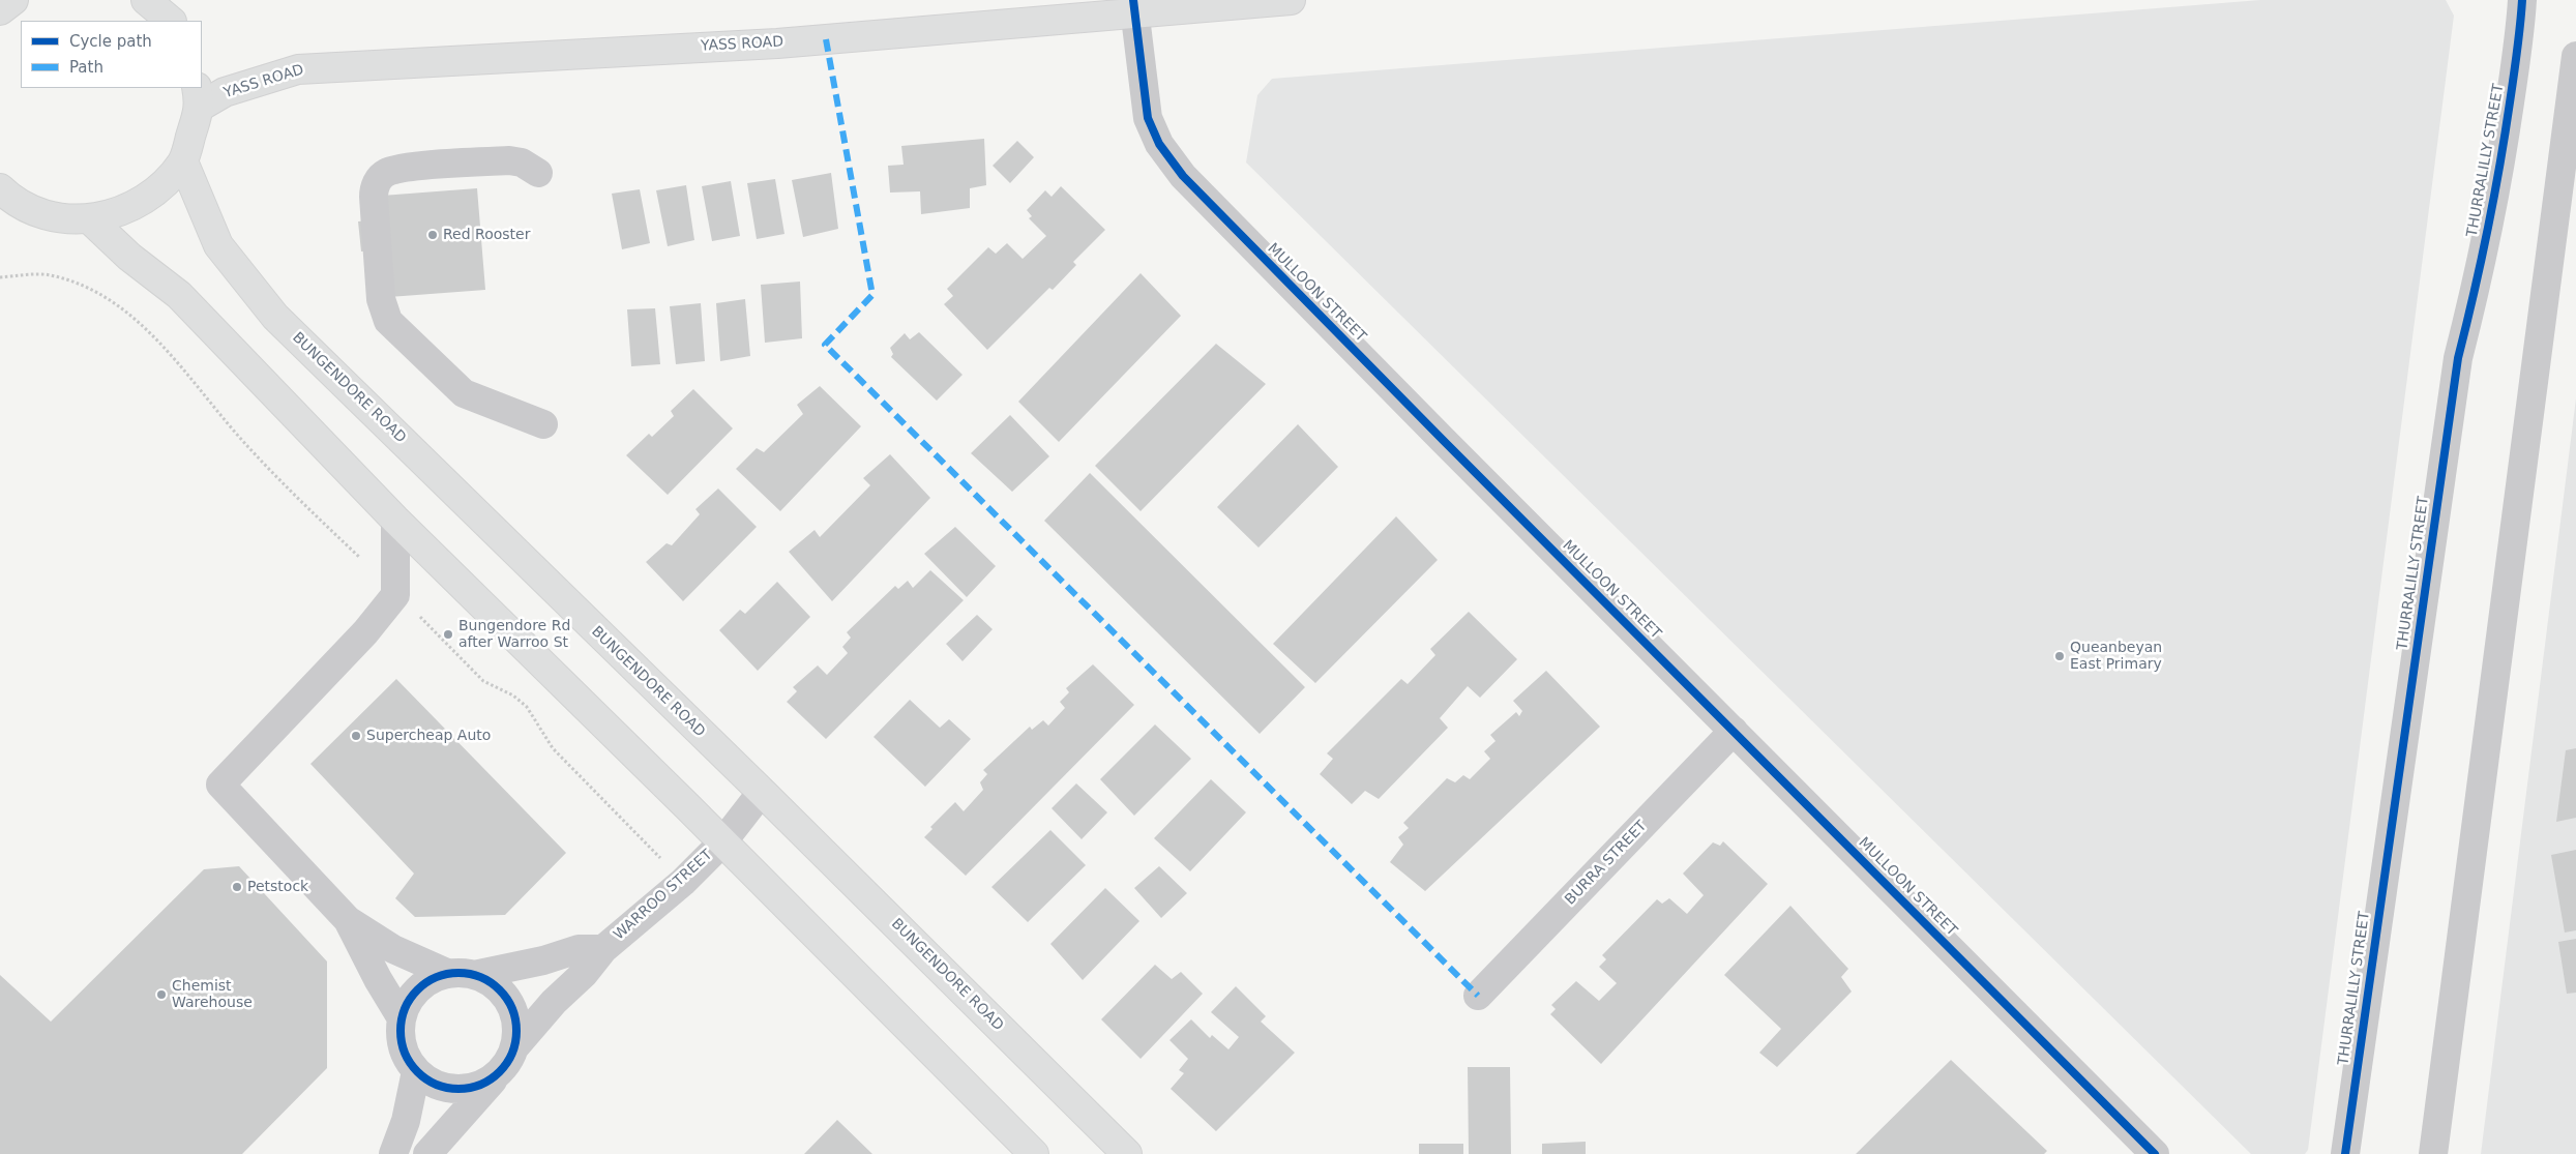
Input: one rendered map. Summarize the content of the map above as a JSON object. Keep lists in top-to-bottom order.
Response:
{
  "streets": {
    "main road": ["YASS ROAD", "BUNGENDORE ROAD"],
    "street": [
      "THURRALILLY STREET",
      "MULLOON STREET",
      "BURRA STREET",
      "WARROO STREET"
    ]
  },
  "crossings": [
    ["YASS ROAD", "MULLOON STREET"],
    ["MULLOON STREET", "BURRA STREET"],
    ["BUNGENDORE ROAD", "WARROO STREET"]
  ],
  "places": [
    "Red Rooster",
    "Bungendore Rd after Warroo St",
    "Queanbeyan East Primary",
    "Supercheap Auto",
    "Petstock",
    "Chemist Warehouse"
  ],
  "legend": ["Cycle path", "Path"]
}
